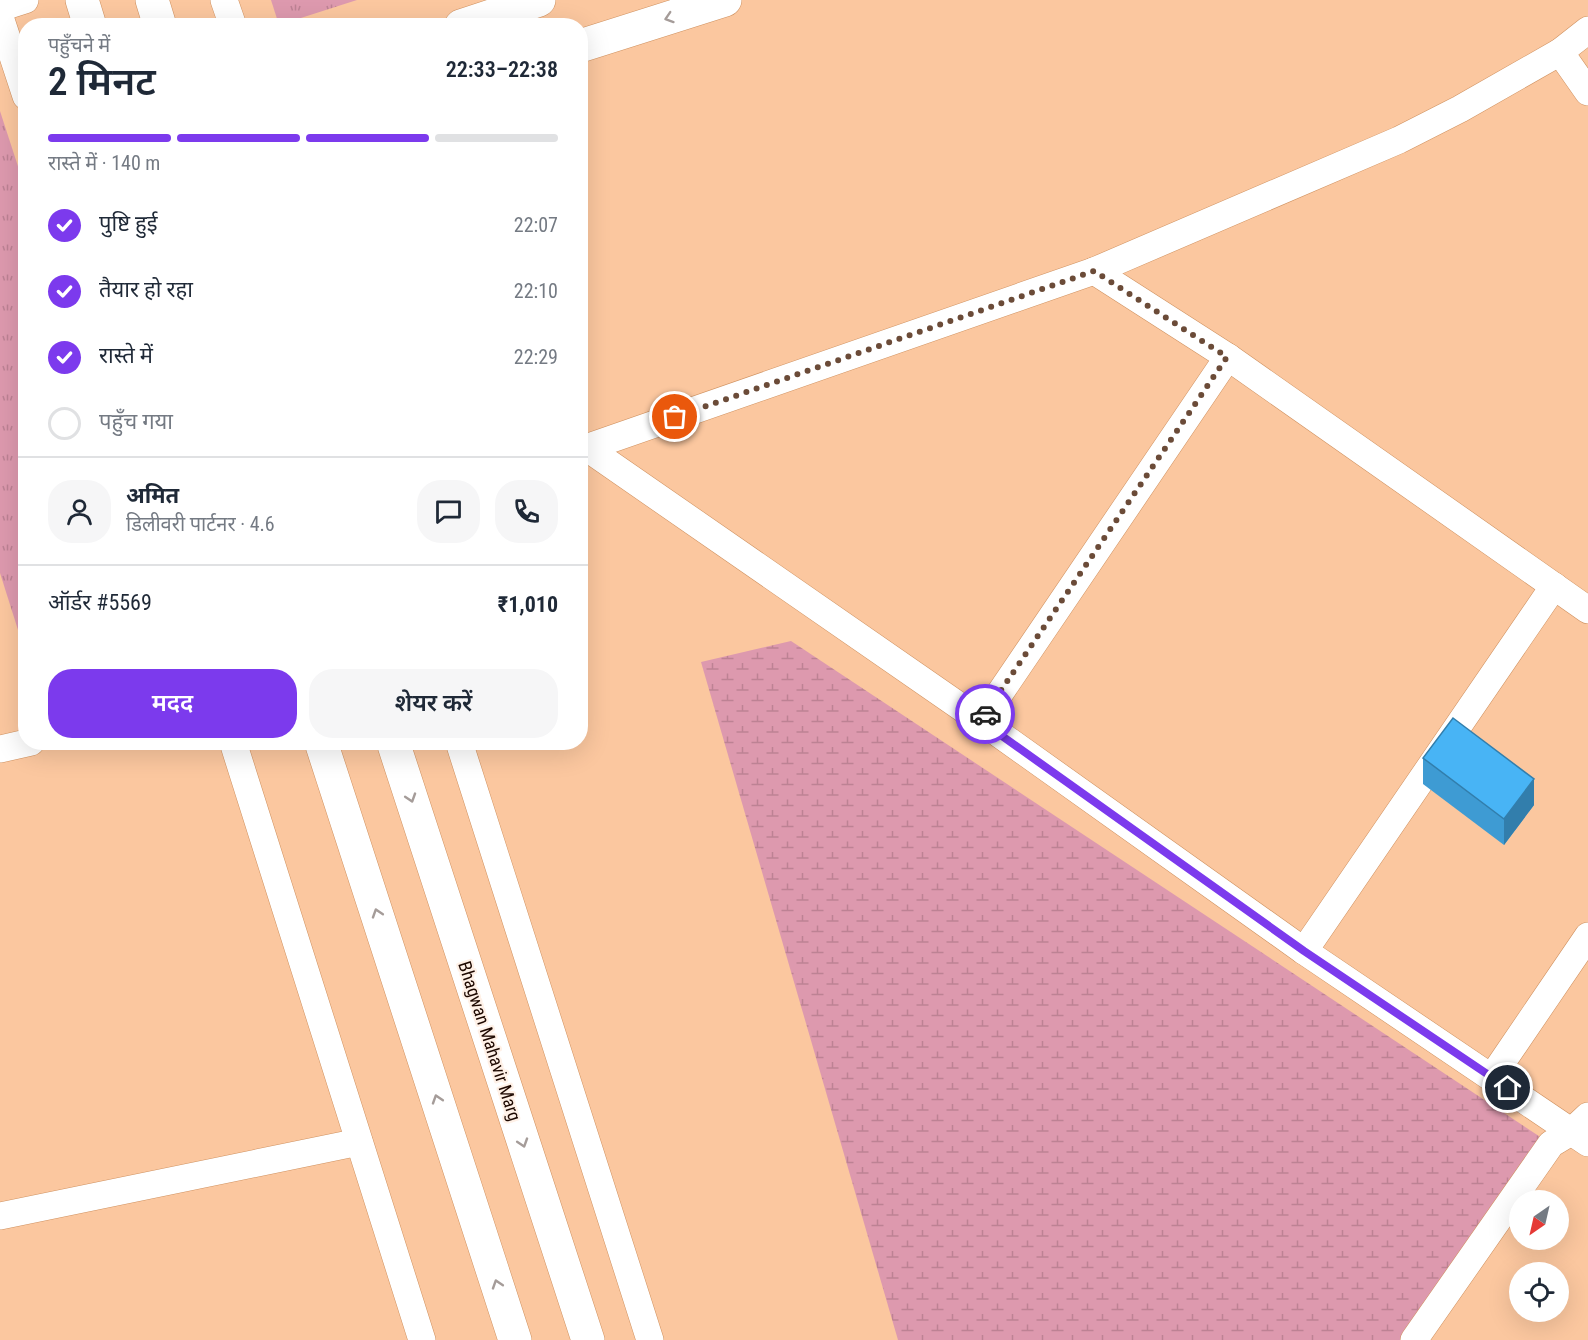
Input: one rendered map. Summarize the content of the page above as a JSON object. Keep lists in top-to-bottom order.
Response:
{
  "streets": {
    "main road": ["Bhagwan Mahavir Marg"]
  },
  "north": "bottom left",
  "page": {
    "heading": ["2 मिनट", "पहुँचने में", "22:33–22:38"],
    "panel": [
      "अमित",
      "डिलीवरी पार्टनर · 4.6",
      "ऑर्डर #5569",
      "₹1,010"
    ],
    "bar": "रास्ते में · 140 m",
    "list": [
      ["पुष्टि हुई", "22:07"],
      ["तैयार हो रहा", "22:10"],
      ["रास्ते में", "22:29"],
      "पहुँच गया"
    ],
    "buttons": ["मदद", "शेयर करें"]
  }
}
